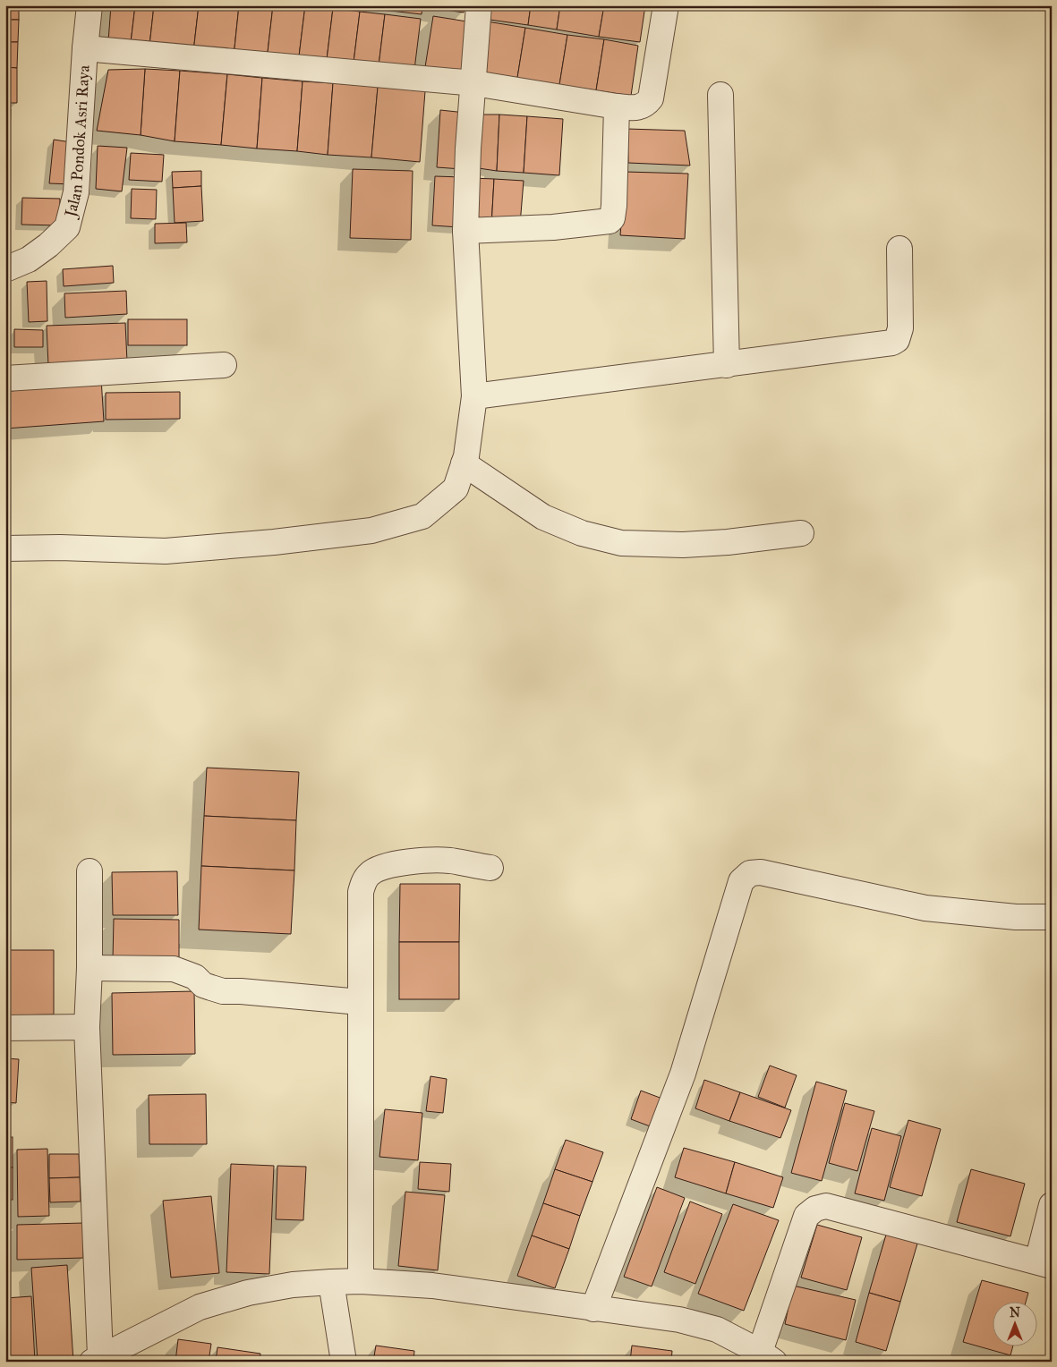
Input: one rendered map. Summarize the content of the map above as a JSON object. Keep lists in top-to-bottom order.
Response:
{
  "streets": {
    "street": ["Jalan Pondok Asri Raya"]
  },
  "north": "top"
}
